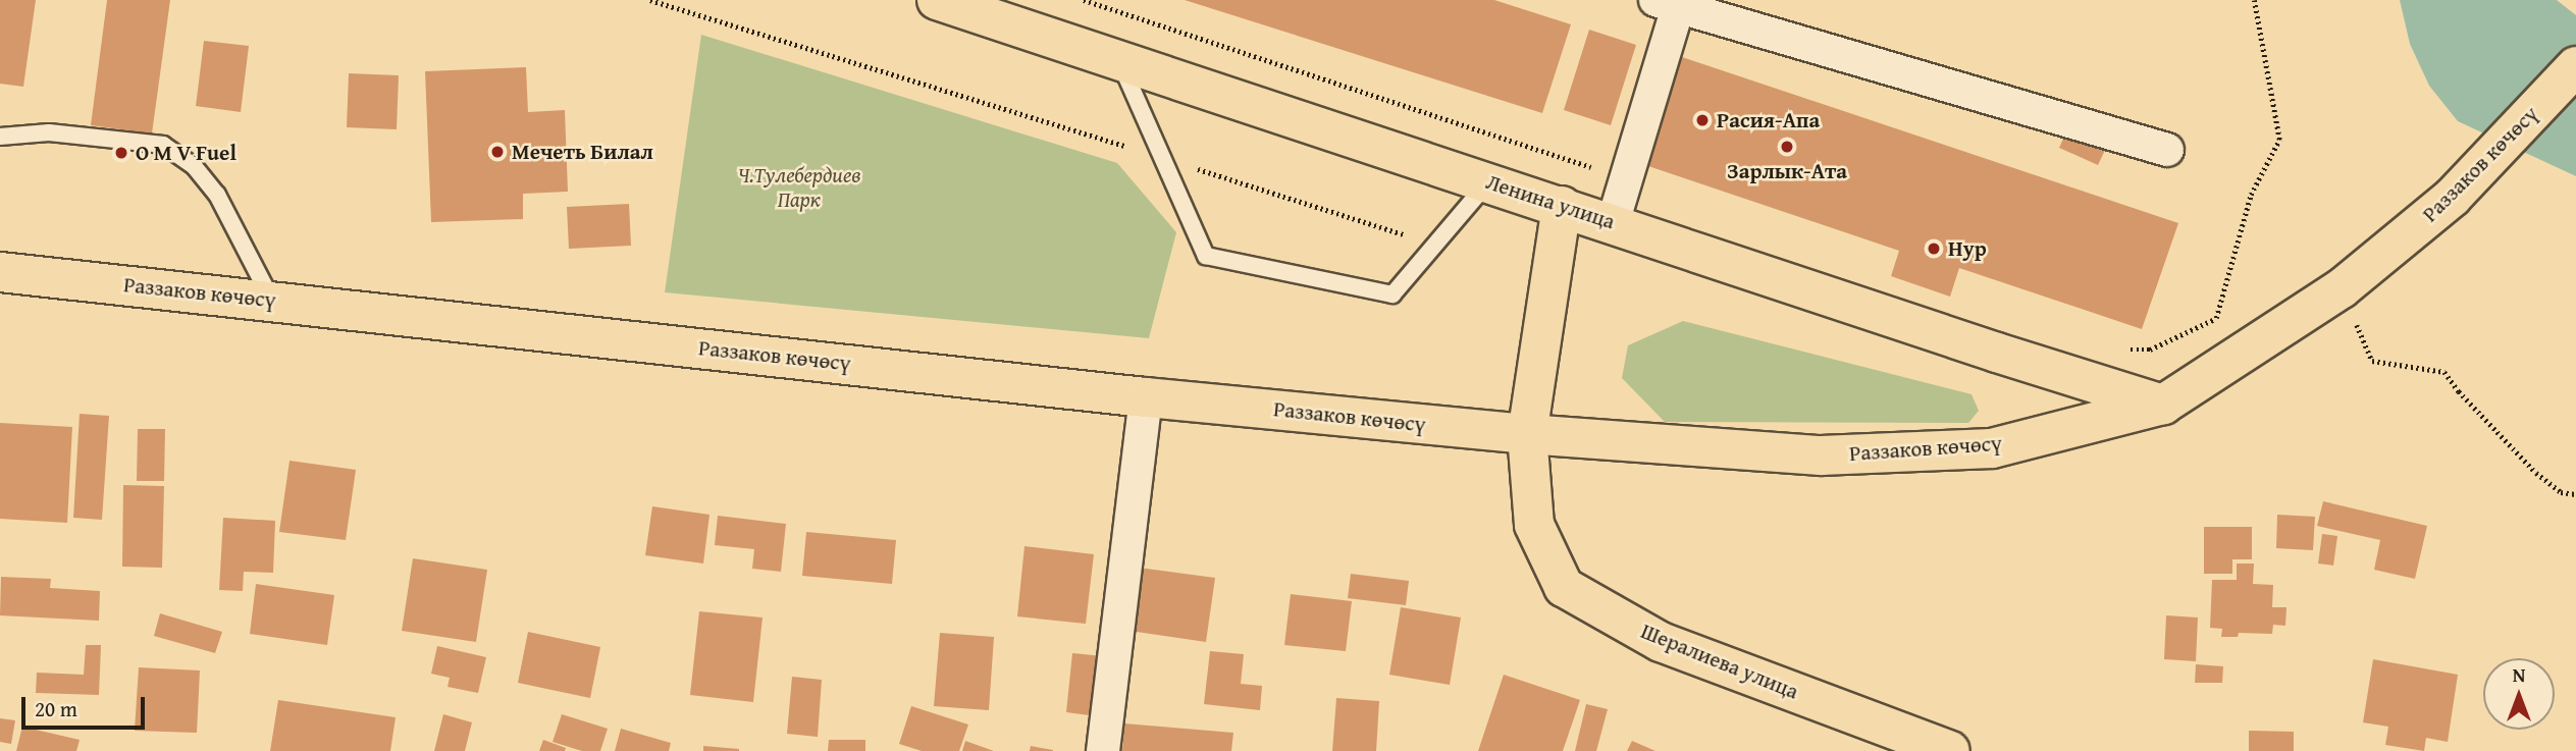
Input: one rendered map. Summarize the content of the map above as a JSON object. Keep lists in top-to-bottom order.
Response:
{
  "streets": {
    "main road": ["Раззаков көчөсү", "Ленина улица", "Шералиева улица"]
  },
  "crossings": [
    ["Раззаков көчөсү", "Ленина улица"],
    ["Раззаков көчөсү", "Шералиева улица"],
    ["Ленина улица", "Шералиева улица"]
  ],
  "parks": ["Ч.Тулебердиев Парк"],
  "places": [
    "Расия-Апа",
    "Зарлык-Ата",
    "Мечеть Билал",
    "O M V Fuel",
    "Нур"
  ],
  "scale_bar": "20 m",
  "north": "top"
}
